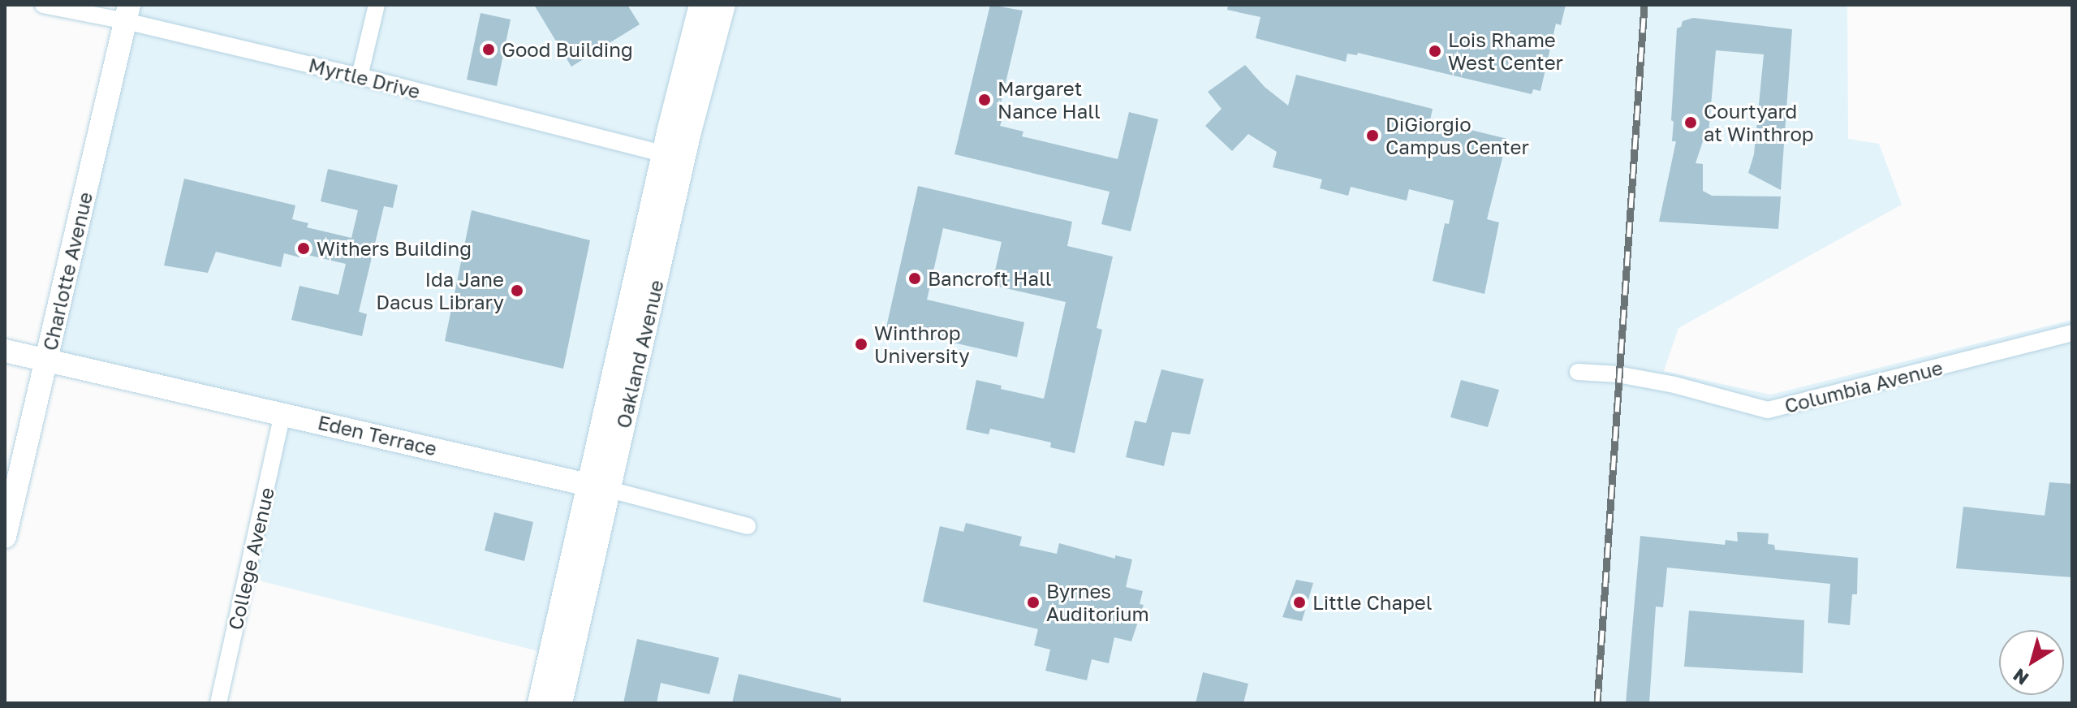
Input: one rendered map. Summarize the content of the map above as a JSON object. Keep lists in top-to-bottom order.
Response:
{
  "streets": {
    "main road": ["Oakland Avenue"],
    "street": [
      "Myrtle Drive",
      "Charlotte Avenue",
      "Columbia Avenue",
      "Eden Terrace",
      "College Avenue"
    ]
  },
  "crossings": [
    ["Myrtle Drive", "Charlotte Avenue"],
    ["Myrtle Drive", "Oakland Avenue"],
    ["Charlotte Avenue", "Eden Terrace"],
    ["Oakland Avenue", "Eden Terrace"],
    ["Eden Terrace", "College Avenue"]
  ],
  "places": [
    "Good Building",
    "Lois Rhame West Center",
    "Margaret Nance Hall",
    "Courtyard at Winthrop",
    "DiGiorgio Campus Center",
    "Withers Building",
    "Bancroft Hall",
    "Ida Jane Dacus Library",
    "Winthrop University",
    "Byrnes Auditorium",
    "Little Chapel"
  ],
  "north": "bottom left"
}
